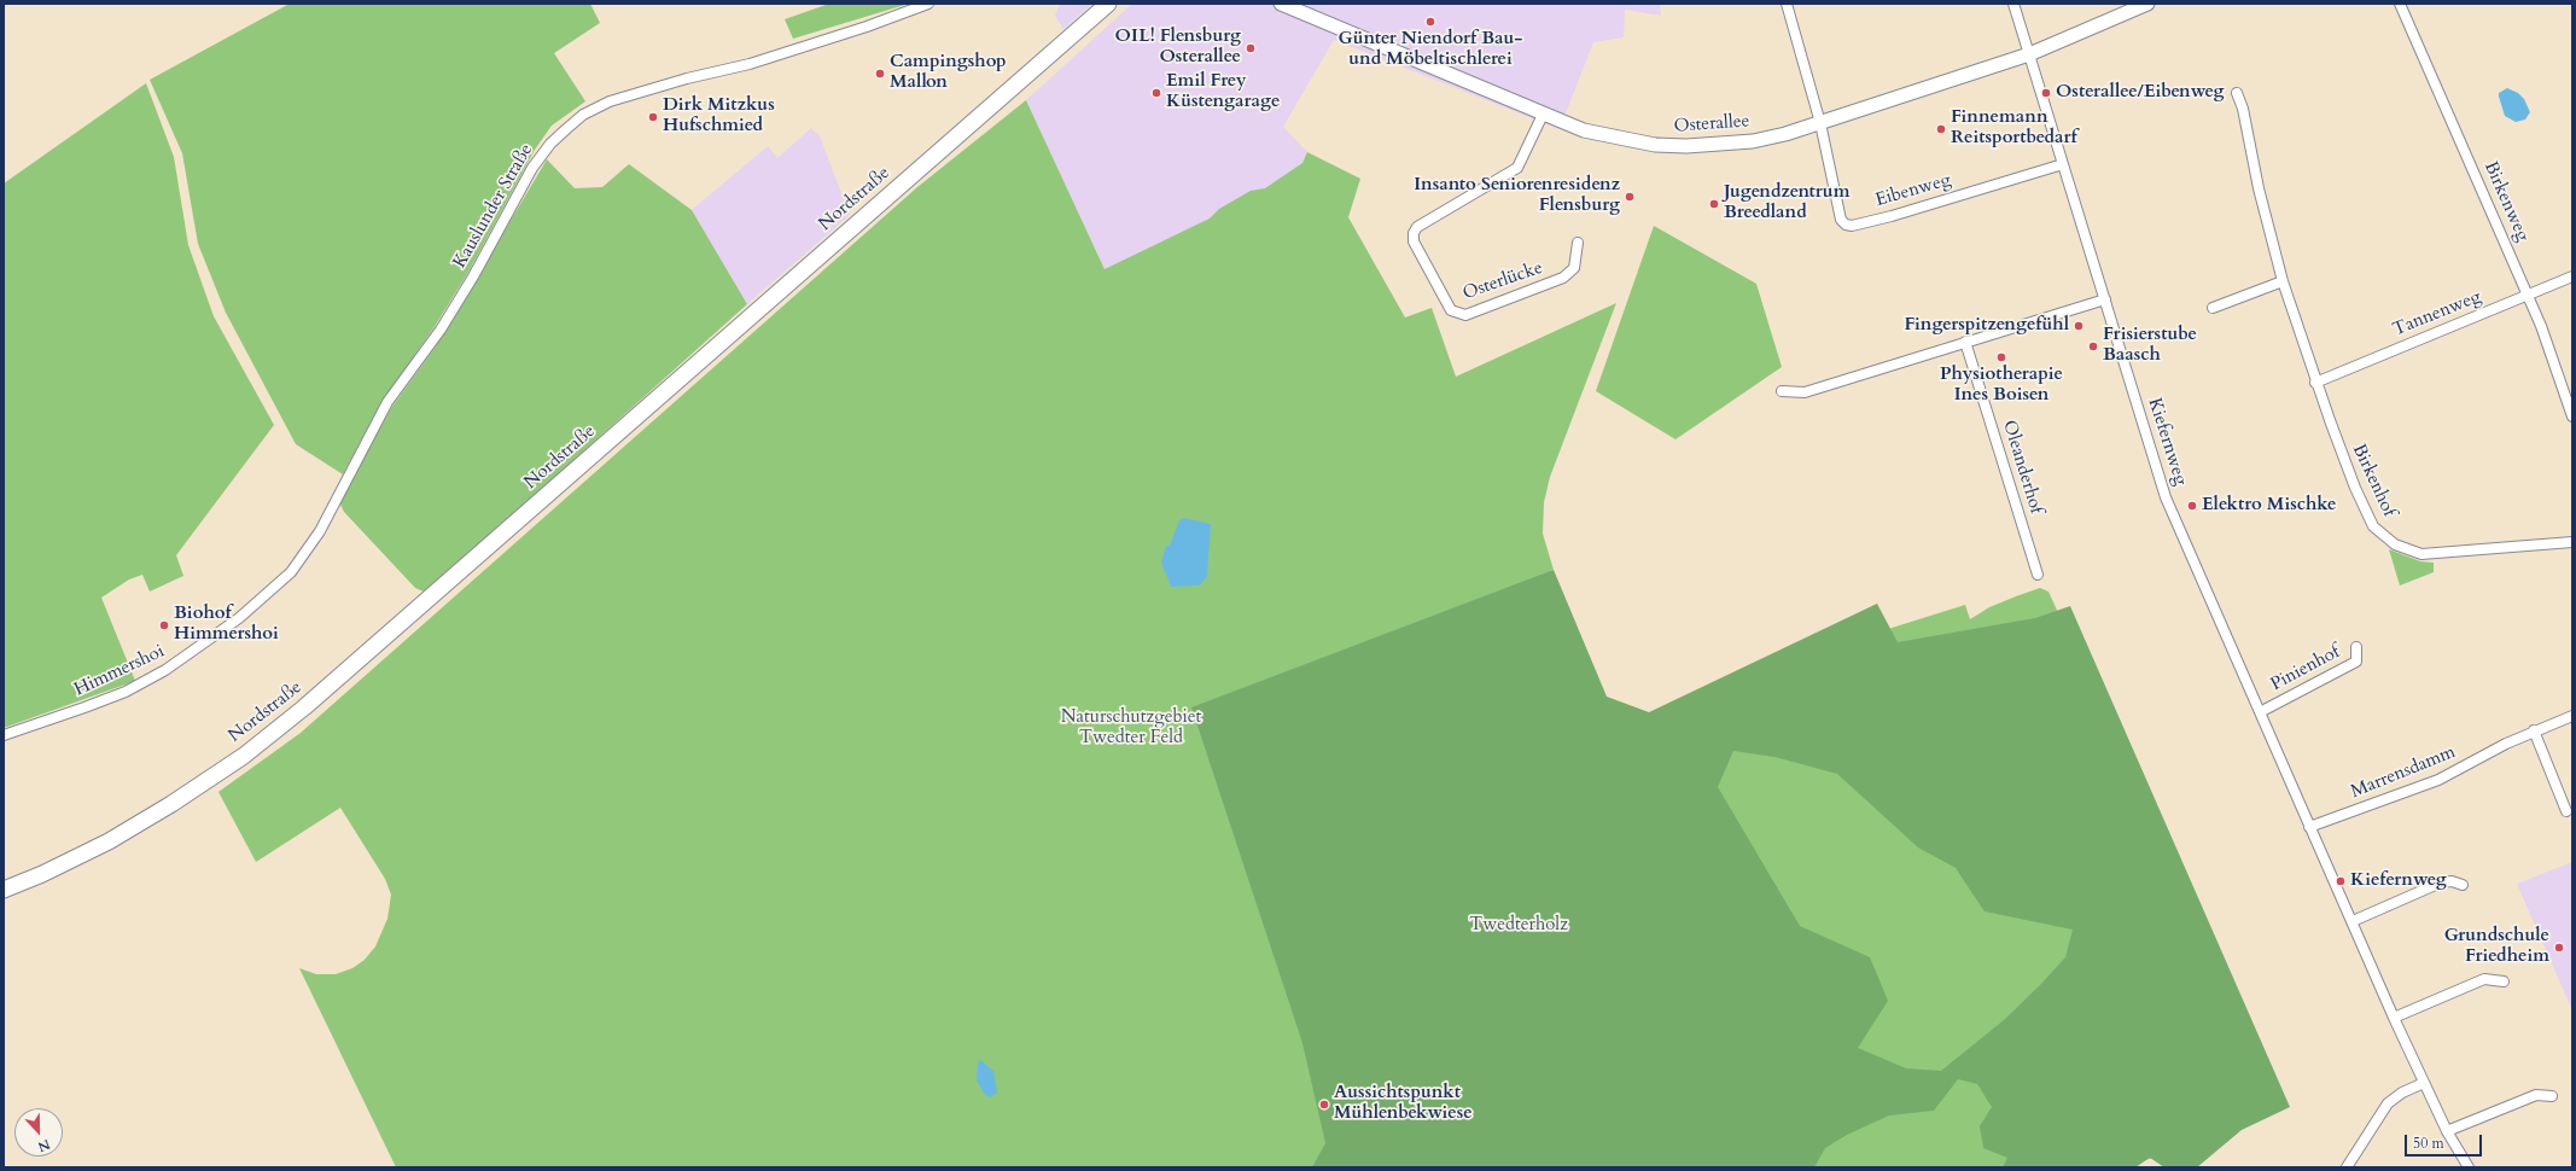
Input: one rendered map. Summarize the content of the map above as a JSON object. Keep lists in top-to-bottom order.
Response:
{
  "streets": {
    "main road": ["Nordstraße"],
    "street": [
      "Osterallee",
      "Eibenweg",
      "Birkenweg",
      "Kauslunder Straße",
      "Osterlücke",
      "Tannenweg",
      "Kiefernweg",
      "Oleanderhof",
      "Birkenhof",
      "Pinienhof",
      "Himmershoi",
      "Marrensdamm"
    ]
  },
  "crossings": [
    ["Osterallee", "Eibenweg"],
    ["Osterallee", "Osterlücke"],
    ["Osterallee", "Kiefernweg"],
    ["Eibenweg", "Kiefernweg"],
    ["Birkenweg", "Tannenweg"],
    ["Kauslunder Straße", "Himmershoi"],
    ["Tannenweg", "Birkenhof"],
    ["Kiefernweg", "Pinienhof"],
    ["Kiefernweg", "Marrensdamm"]
  ],
  "parks": ["Naturschutzgebiet Twedter Feld", "Twedterholz"],
  "places": [
    "Günter Niendorf Bau- und Möbeltischlerei",
    "OIL! Flensburg Osterallee",
    "Campingshop Mallon",
    "Emil Frey Küstengarage",
    "Osterallee/Eibenweg",
    "Dirk Mitzkus Hufschmied",
    "Finnemann Reitsportbedarf",
    "Insanto Seniorenresidenz Flensburg",
    "Jugendzentrum Breedland",
    "Fingerspitzengefühl",
    "Frisierstube Baasch",
    "Physiotherapie Ines Boisen",
    "Elektro Mischke",
    "Biohof Himmershoi",
    "Kiefernweg",
    "Grundschule Friedheim",
    "Aussichtspunkt Mühlenbekwiese"
  ],
  "scale_bar": "50 m",
  "north": "bottom"
}
